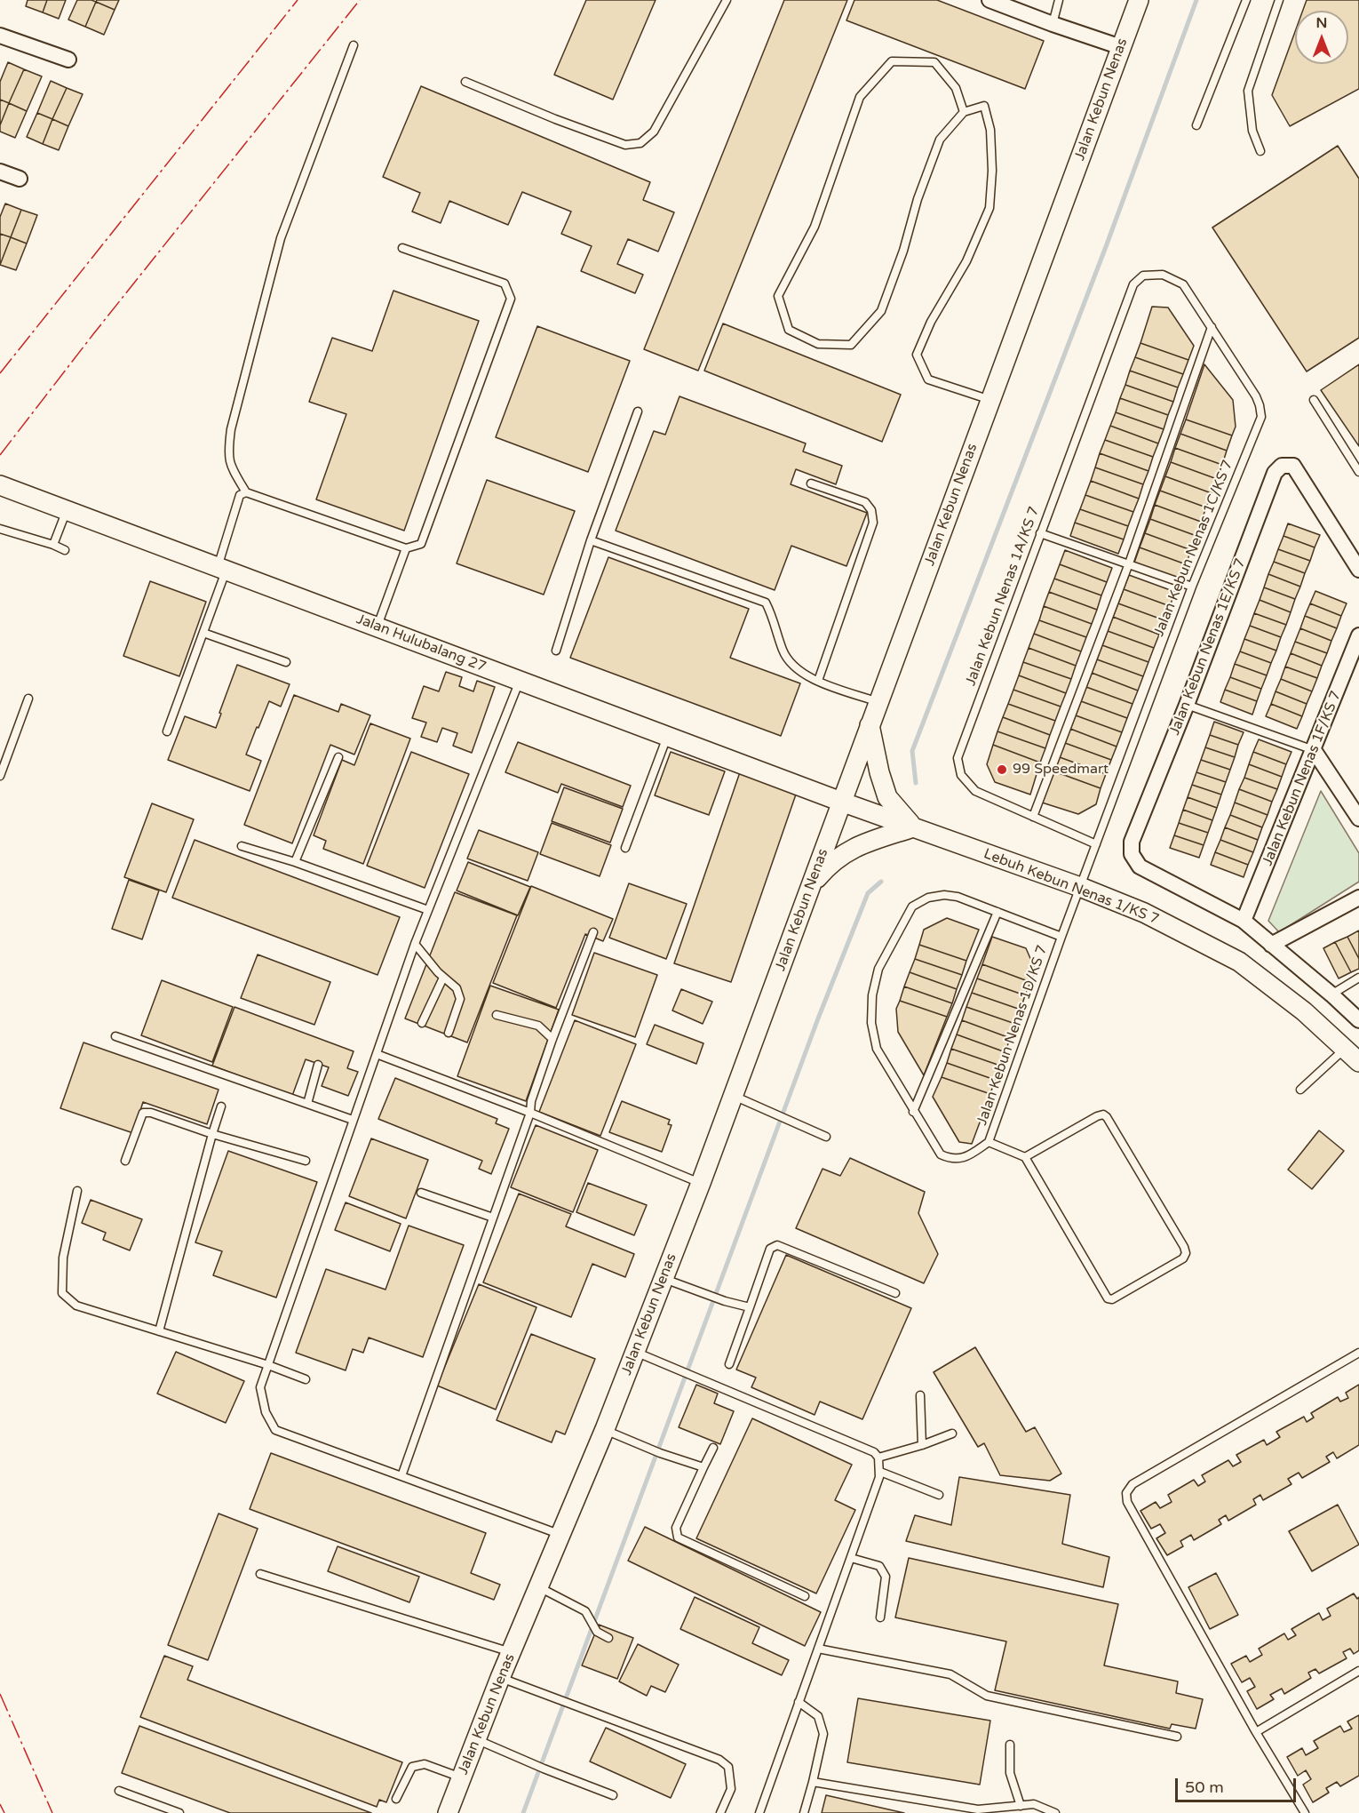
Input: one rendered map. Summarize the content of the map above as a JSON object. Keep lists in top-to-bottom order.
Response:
{
  "streets": {
    "street": [
      "Jalan Kebun Nenas",
      "Jalan Hulubalang 27",
      "Jalan Kebun Nenas 1E/KS 7",
      "Jalan Kebun Nenas 1F/KS 7",
      "Lebuh Kebun Nenas 1/KS 7"
    ],
    "lane": ["Jalan Kebun Nenas 1C/KS 7", "Jalan Kebun Nenas 1A/KS 7", "Jalan Kebun Nenas 1D/KS 7"]
  },
  "crossings": [
    ["Jalan Kebun Nenas", "Jalan Hulubalang 27"],
    ["Jalan Kebun Nenas", "Lebuh Kebun Nenas 1/KS 7"],
    ["Jalan Kebun Nenas 1C/KS 7", "Jalan Kebun Nenas 1A/KS 7"],
    ["Jalan Kebun Nenas 1C/KS 7", "Lebuh Kebun Nenas 1/KS 7"],
    ["Jalan Kebun Nenas 1C/KS 7", "Jalan Kebun Nenas 1D/KS 7"],
    ["Jalan Hulubalang 27", "Lebuh Kebun Nenas 1/KS 7"],
    ["Jalan Kebun Nenas 1E/KS 7", "Jalan Kebun Nenas 1F/KS 7"],
    ["Lebuh Kebun Nenas 1/KS 7", "Jalan Kebun Nenas 1D/KS 7"]
  ],
  "places": ["99 Speedmart"],
  "scale_bar": "50 m",
  "north": "top"
}
